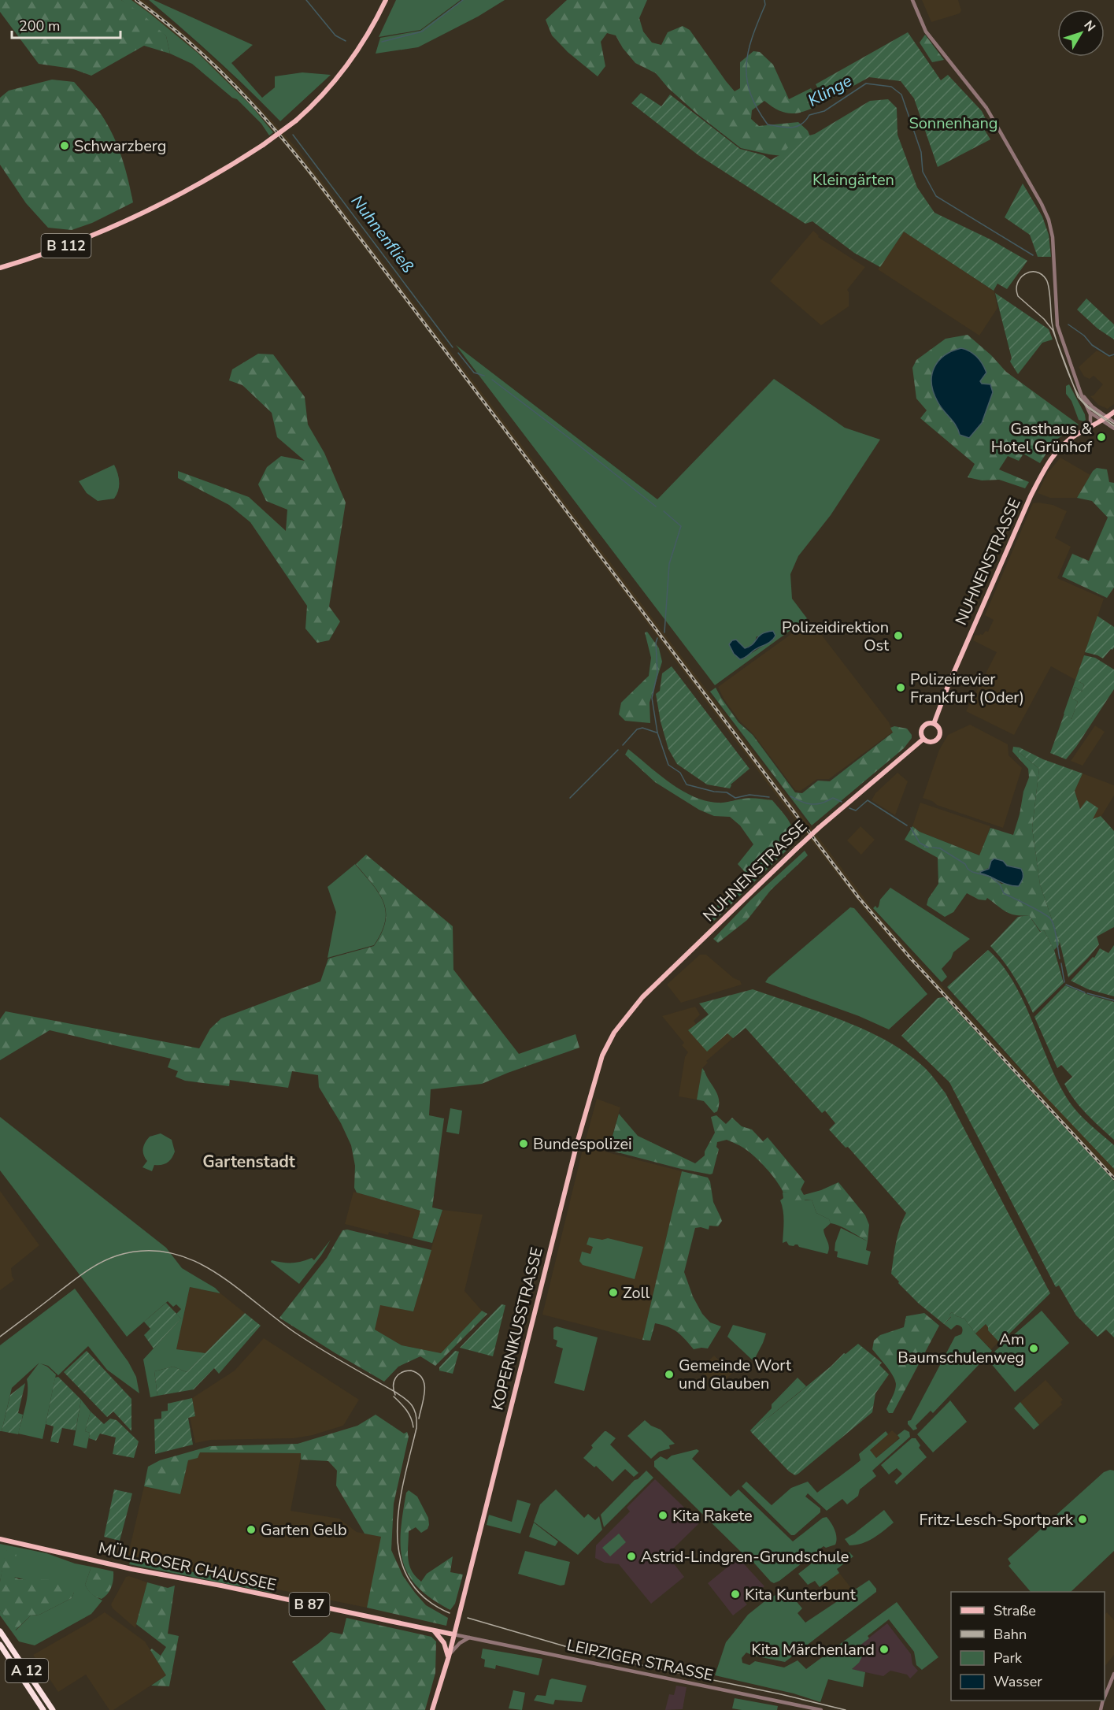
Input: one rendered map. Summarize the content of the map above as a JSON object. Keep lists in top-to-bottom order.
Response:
{
  "streets": {
    "highway": ["A 12"],
    "main road": [
      "B 112",
      "NUHNENSTRASSE",
      "KOPERNIKUSSTRASSE",
      "MÜLLROSER CHAUSSEE",
      "B 87"
    ],
    "street": ["LEIPZIGER STRASSE"]
  },
  "crossings": [
    ["NUHNENSTRASSE", "KOPERNIKUSSTRASSE"],
    ["KOPERNIKUSSTRASSE", "MÜLLROSER CHAUSSEE"],
    ["KOPERNIKUSSTRASSE", "LEIPZIGER STRASSE"],
    ["MÜLLROSER CHAUSSEE", "LEIPZIGER STRASSE"]
  ],
  "districts": ["Gartenstadt"],
  "water": ["Klinge", "Nuhnenfließ"],
  "parks": ["Sonnenhang", "Kleingärten"],
  "places": [
    "Schwarzberg",
    "Gasthaus & Hotel Grünhof",
    "Polizeidirektion Ost",
    "Polizeirevier Frankfurt (Oder)",
    "Bundespolizei",
    "Zoll",
    "Am Baumschulenweg",
    "Gemeinde Wort und Glauben",
    "Kita Rakete",
    "Fritz-Lesch-Sportpark",
    "Garten Gelb",
    "Astrid-Lindgren-Grundschule",
    "Kita Kunterbunt",
    "Kita Märchenland"
  ],
  "legend": [
    "Straße",
    "Bahn",
    "Park",
    "Wasser"
  ],
  "scale_bar": "200 m",
  "north": "top right"
}
